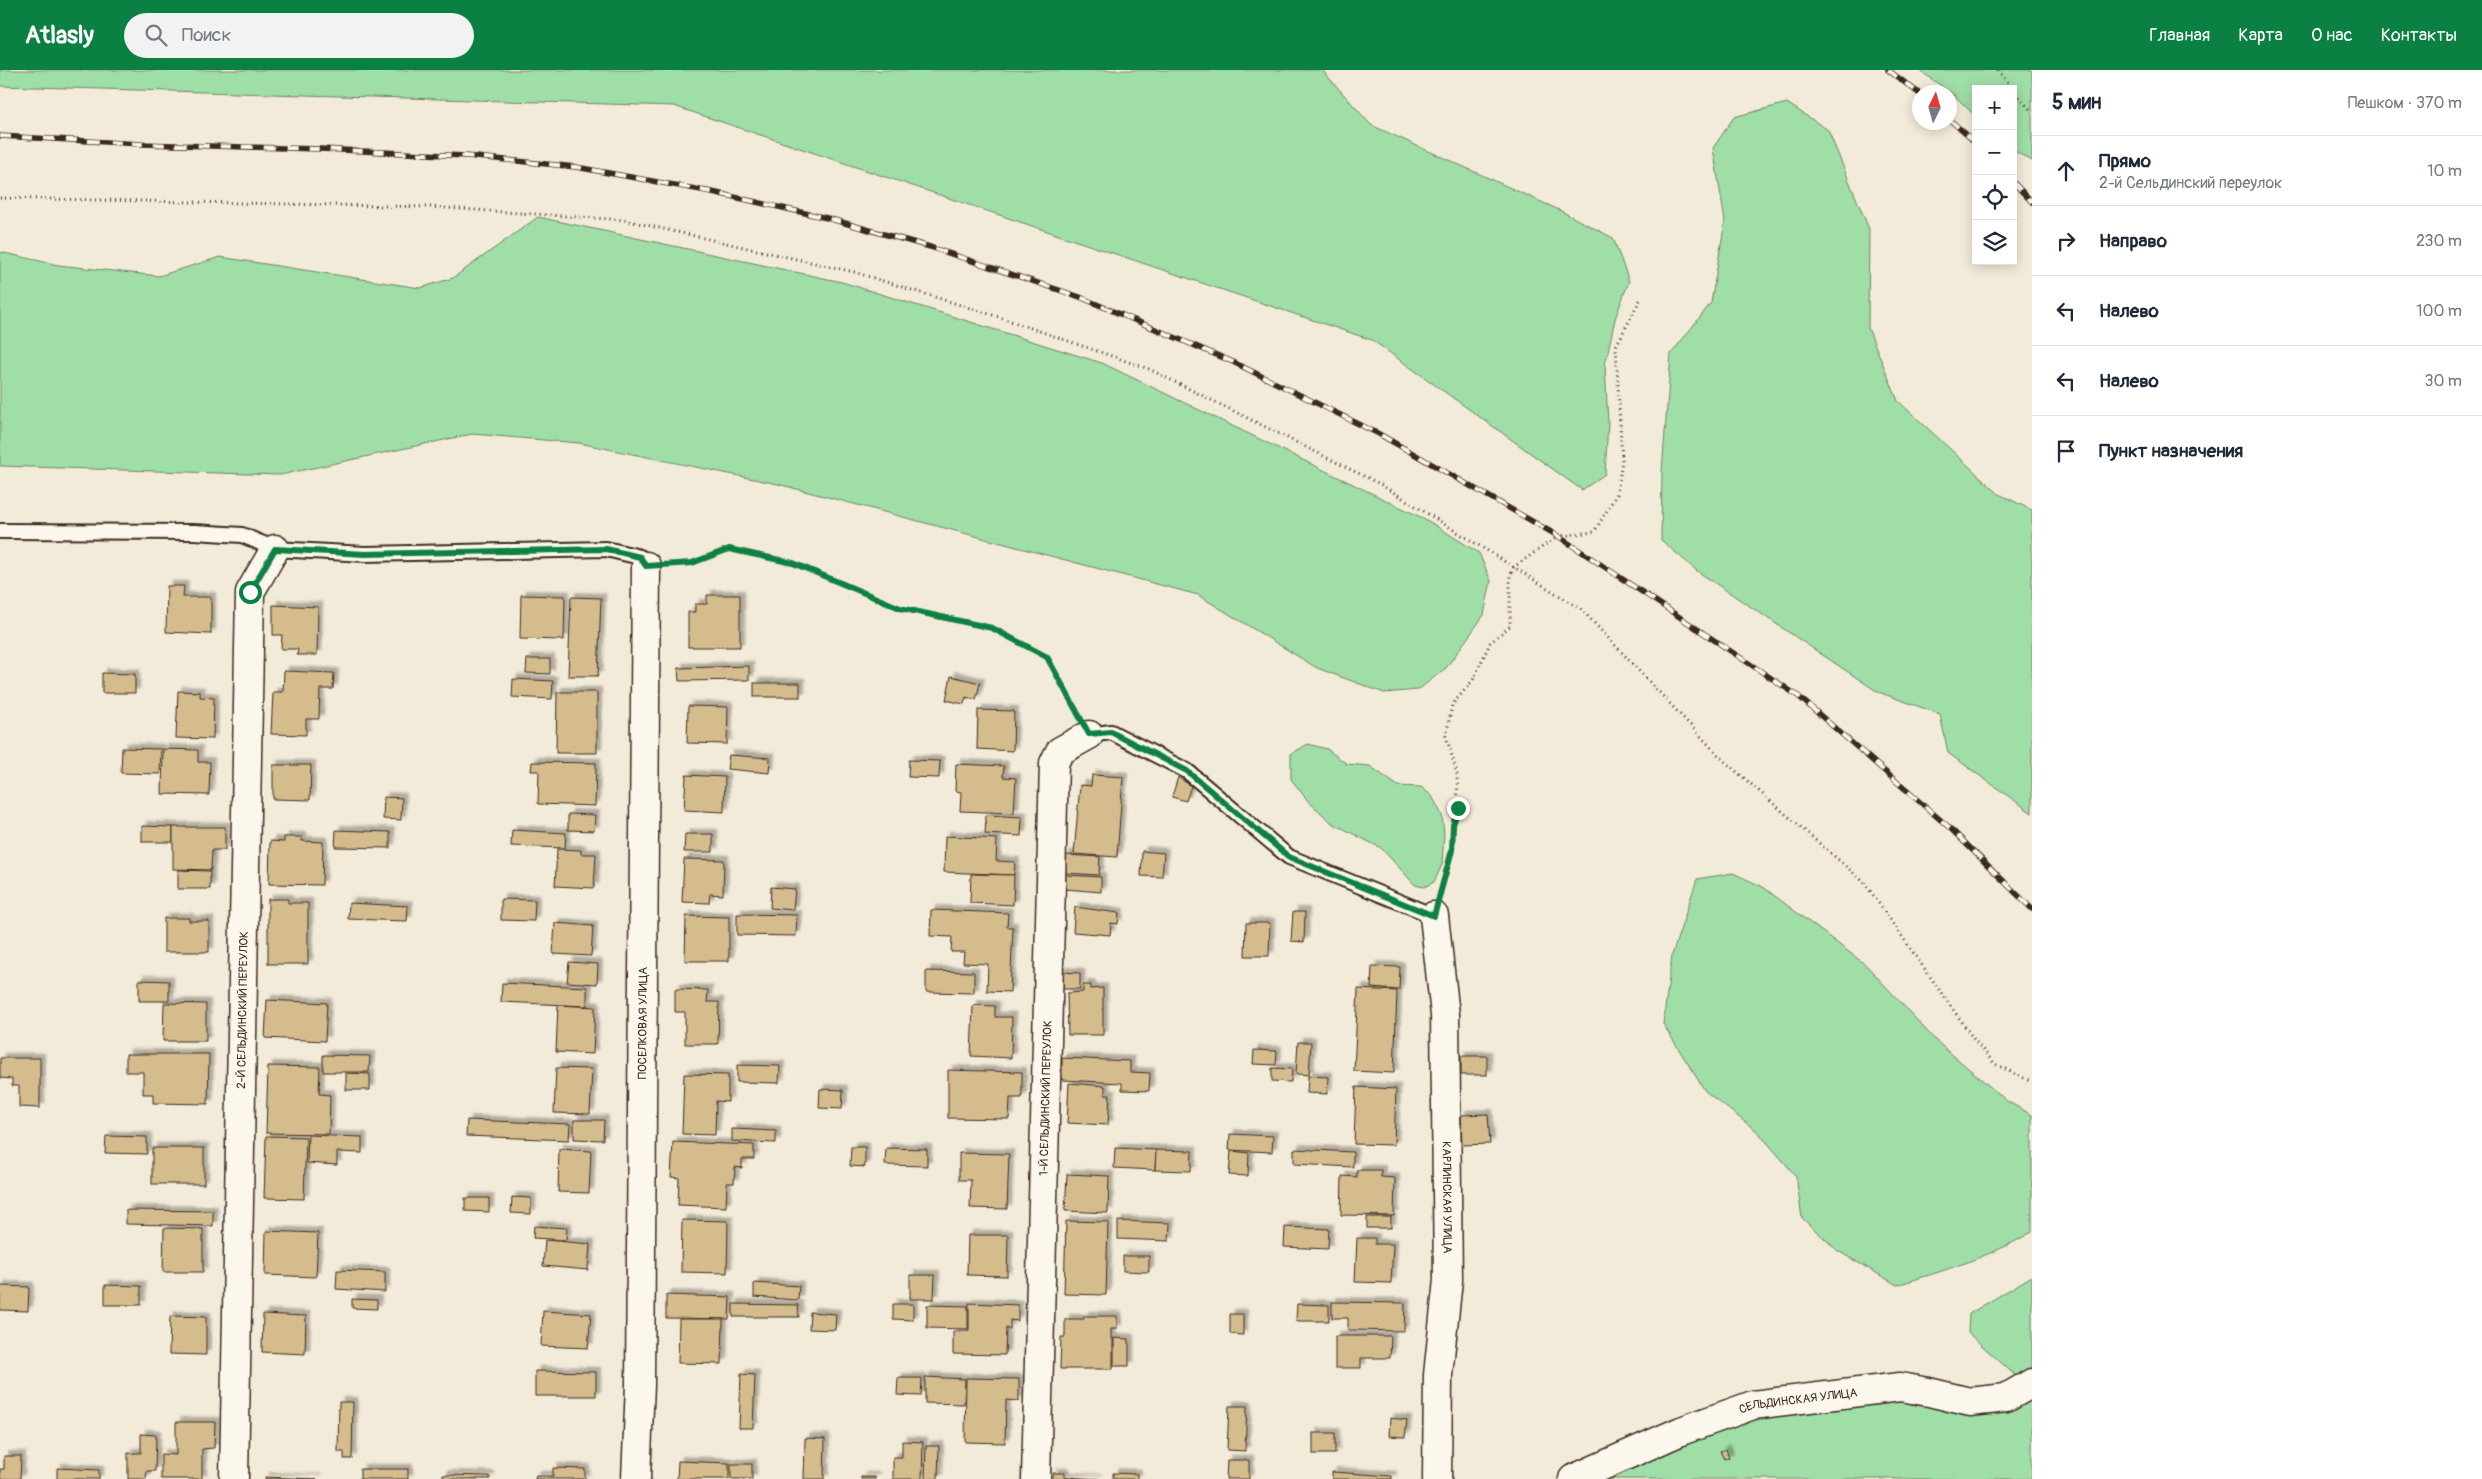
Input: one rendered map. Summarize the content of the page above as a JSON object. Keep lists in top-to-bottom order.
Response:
{
  "streets": {
    "street": [
      "2-Й СЕЛЬДИНСКИЙ ПЕРЕУЛОК",
      "ПОСЕЛКОВАЯ УЛИЦА",
      "1-Й СЕЛЬДИНСКИЙ ПЕРЕУЛОК",
      "КАРЛИНСКАЯ УЛИЦА",
      "СЕЛЬДИНСКАЯ УЛИЦА"
    ]
  },
  "north": "top",
  "page": {
    "header": "Atlasly",
    "search": "Поиск",
    "nav": [
      "Главная",
      "Карта",
      "О нас",
      "Контакты"
    ],
    "heading": ["5 мин", "Пешком · 370 m"],
    "map_buttons": ["+", "−"],
    "list": [
      ["Прямо", "2-й Сельдинский переулок", "10 m"],
      ["Направо", "230 m"],
      ["Налево", "100 m"],
      ["Налево", "30 m"],
      "Пункт назначения"
    ]
  }
}
